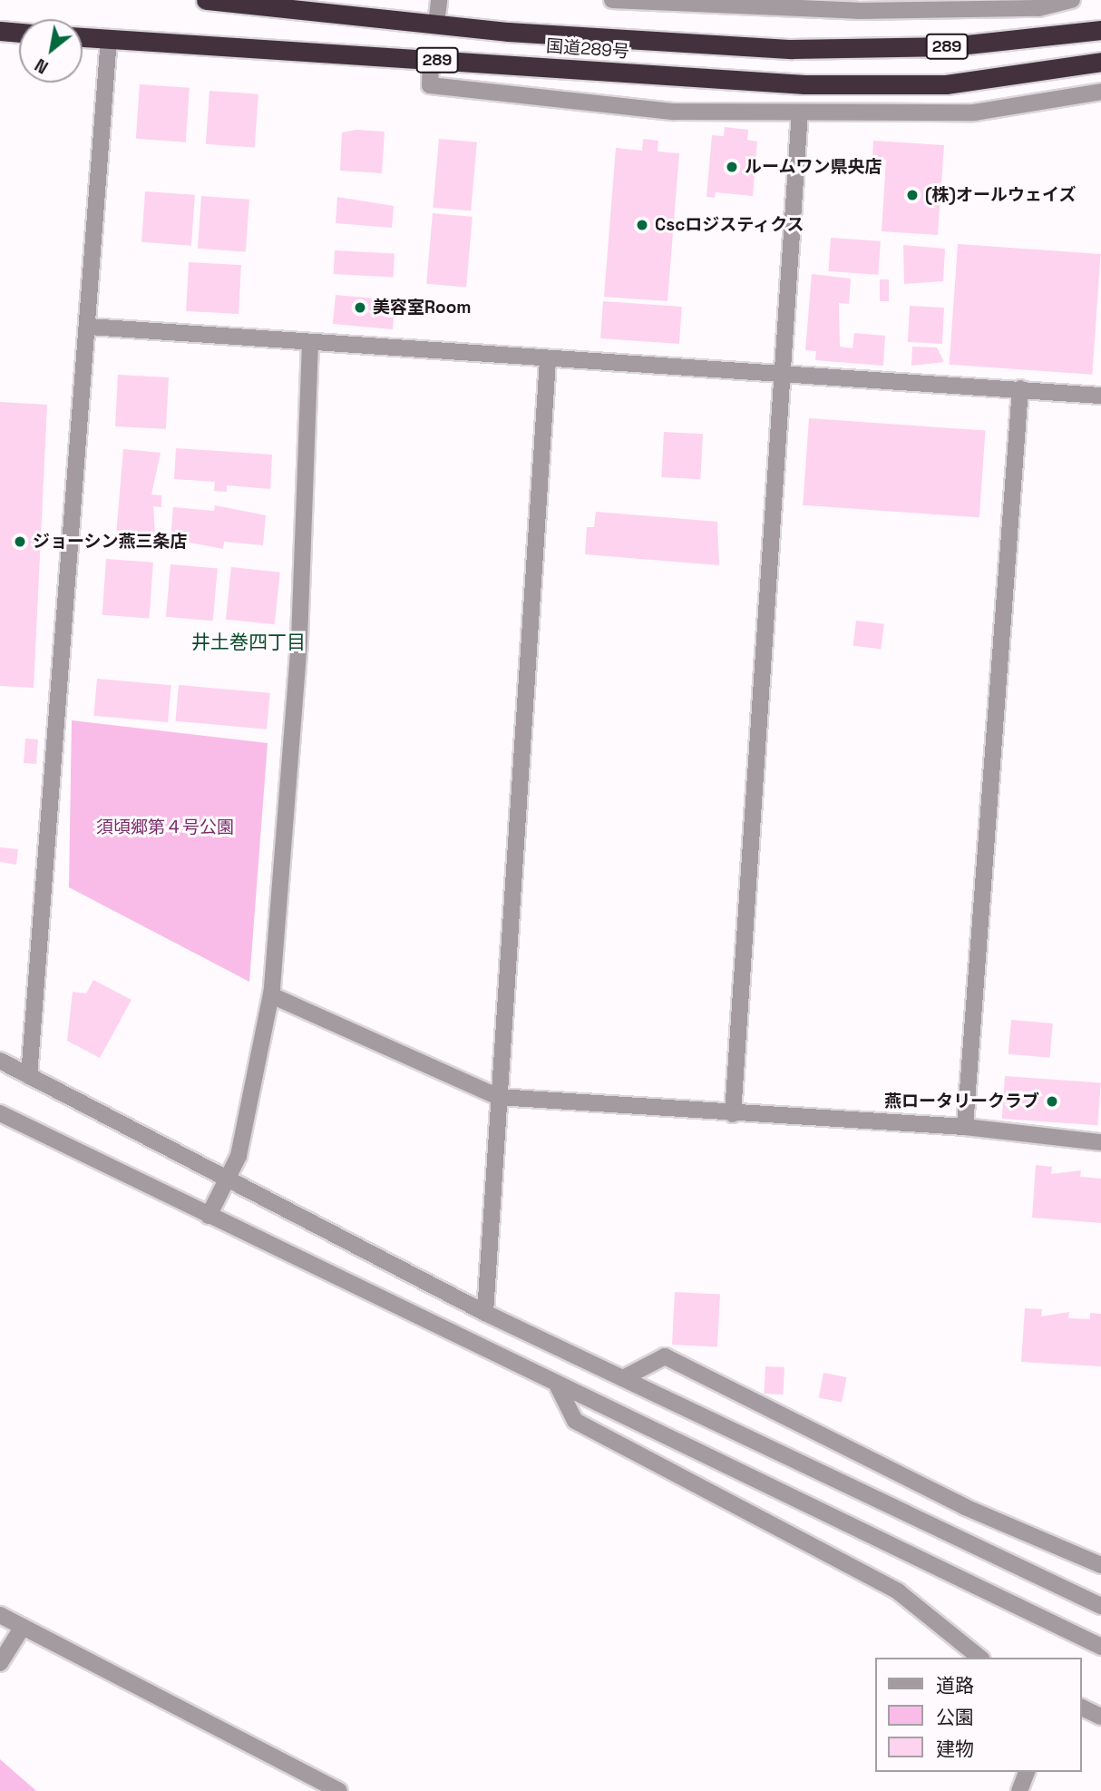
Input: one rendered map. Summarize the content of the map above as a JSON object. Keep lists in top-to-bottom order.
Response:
{
  "streets": {
    "highway": ["289", "国道289号"]
  },
  "districts": ["井土巻四丁目"],
  "parks": ["須頃郷第４号公園"],
  "places": [
    "ルームワン県央店",
    "(株)オールウェイズ",
    "Cscロジスティクス",
    "美容室Room",
    "ジョーシン燕三条店",
    "燕ロータリークラブ"
  ],
  "legend": ["道路", "公園", "建物"],
  "north": "bottom left"
}
